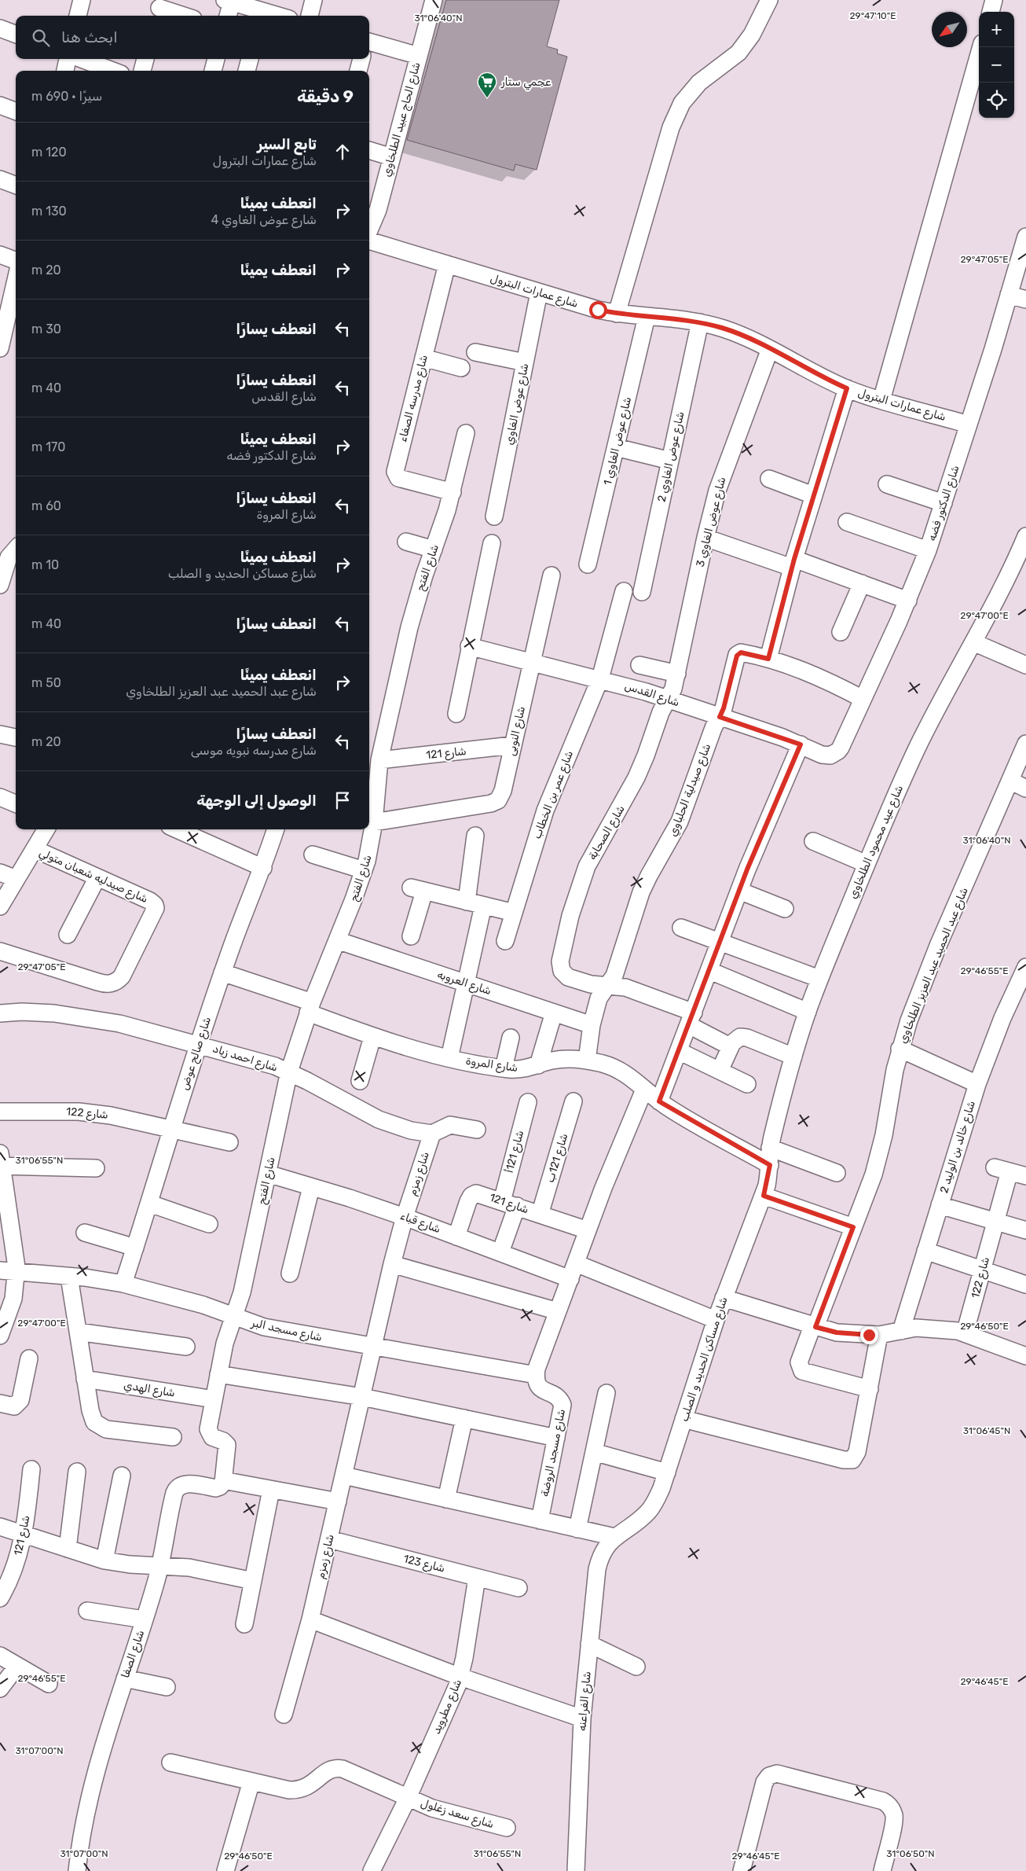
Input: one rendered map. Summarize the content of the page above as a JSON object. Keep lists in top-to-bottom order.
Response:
{
  "streets": {
    "street": [
      "شارع الحاج عبيد الطلخاوي",
      "شارع عمارات البترول",
      "شارع مدرسه الصفاء",
      "شارع عوض الغاوي",
      "شارع عوض الغاوي 1",
      "شارع عوض الغاوي 2",
      "شارع الدكتور فضه",
      "شارع عوض الغاوي 3",
      "شارع الفتح",
      "شارع القدس",
      "شارع النوبى",
      "شارع 121",
      "شارع صيدلية الحلباوي",
      "شارع عمر بن الخطاب",
      "شارع الصحابة",
      "شارع عيد محمود الطلخاوي",
      "شارع صيدليه شعبان متولي",
      "شارع عبد الحميد عبد العزيز الطلخاوي",
      "شارع العروبه",
      "شارع صالح عوض",
      "شارع احمد زياد",
      "شارع المروة",
      "شارع 122",
      "شارع خالد بن الوليد 2",
      "شارع 121أ",
      "شارع 121ب",
      "شارع زمزم",
      "شارع قباء",
      "شارع مسجد البر",
      "شارع مساكن الحديد و الصلب",
      "شارع الهدي",
      "شارع مسجد الروضة",
      "شارع 123",
      "شارع الصفا",
      "شارع الفراعنه",
      "شارع مطرويد",
      "شارع سعد زغلول"
    ]
  },
  "crossings": [
    ["شارع عمارات البترول", "شارع مدرسه الصفاء"],
    ["شارع عمارات البترول", "شارع عوض الغاوي"],
    ["شارع عمارات البترول", "شارع عوض الغاوي 1"],
    ["شارع عمارات البترول", "شارع عوض الغاوي 2"],
    ["شارع عمارات البترول", "شارع الدكتور فضه"],
    ["شارع عمارات البترول", "شارع عوض الغاوي 3"],
    ["شارع مدرسه الصفاء", "شارع الفتح"],
    ["شارع الدكتور فضه", "شارع القدس"],
    ["شارع عوض الغاوي 3", "شارع القدس"],
    ["شارع عوض الغاوي 3", "شارع الصحابة"],
    ["شارع الفتح", "شارع النوبى"],
    ["شارع الفتح", "شارع 121"],
    ["شارع الفتح", "شارع العروبه"],
    ["شارع الفتح", "شارع احمد زياد"],
    ["شارع الفتح", "شارع المروة"],
    ["شارع الفتح", "شارع قباء"],
    ["شارع الفتح", "شارع مسجد البر"],
    ["شارع الفتح", "شارع الهدي"],
    ["شارع الفتح", "شارع الصفا"],
    ["شارع القدس", "شارع النوبى"],
    ["شارع القدس", "شارع صيدلية الحلباوي"],
    ["شارع القدس", "شارع عمر بن الخطاب"],
    ["شارع القدس", "شارع الصحابة"],
    ["شارع النوبى", "شارع 121"],
    ["شارع 121", "شارع 121أ"],
    ["شارع 121", "شارع 121ب"],
    ["شارع 121", "شارع قباء"],
    ["شارع صيدلية الحلباوي", "شارع الصحابة"],
    ["شارع صيدلية الحلباوي", "شارع العروبه"],
    ["شارع صيدلية الحلباوي", "شارع المروة"],
    ["شارع عيد محمود الطلخاوي", "شارع المروة"],
    ["شارع عيد محمود الطلخاوي", "شارع مساكن الحديد و الصلب"],
    ["شارع صالح عوض", "شارع احمد زياد"],
    ["شارع صالح عوض", "شارع المروة"],
    ["شارع صالح عوض", "شارع 122"],
    ["شارع صالح عوض", "شارع مسجد البر"],
    ["شارع احمد زياد", "شارع زمزم"],
    ["شارع المروة", "شارع مساكن الحديد و الصلب"],
    ["شارع 121أ", "شارع قباء"],
    ["شارع زمزم", "شارع قباء"],
    ["شارع زمزم", "شارع مسجد البر"],
    ["شارع زمزم", "شارع 123"],
    ["شارع قباء", "شارع مساكن الحديد و الصلب"],
    ["شارع مسجد البر", "شارع مسجد الروضة"],
    ["شارع مساكن الحديد و الصلب", "شارع الفراعنه"],
    ["شارع 123", "شارع مطرويد"],
    ["شارع مطرويد", "شارع سعد زغلول"]
  ],
  "places": {
    "supermarket": ["عجمي ستار"]
  },
  "north": "bottom left",
  "page": {
    "map_buttons": ["+", "−"],
    "search": "ابحث هنا",
    "heading": ["9 دقيقة", "سيرًا · 690 m"],
    "list": [
      ["تابع السير", "شارع عمارات البترول", "120 m"],
      ["انعطف يمينًا", "شارع عوض الغاوي 4", "130 m"],
      ["انعطف يمينًا", "20 m"],
      ["انعطف يسارًا", "30 m"],
      ["انعطف يسارًا", "شارع القدس", "40 m"],
      ["انعطف يمينًا", "شارع الدكتور فضه", "170 m"],
      ["انعطف يسارًا", "شارع المروة", "60 m"],
      ["انعطف يمينًا", "شارع مساكن الحديد و الصلب", "10 m"],
      ["انعطف يسارًا", "40 m"],
      ["انعطف يمينًا", "شارع عبد الحميد عبد العزيز الطلخاوي", "50 m"],
      ["انعطف يسارًا", "شارع مدرسه نبويه موسى", "20 m"],
      "الوصول إلى الوجهة"
    ]
  },
  "coordinates": [
    "29°47'10\"E",
    "31°06'40\"N",
    "29°47'05\"E",
    "29°47'00\"E",
    "29°46'55\"E",
    "31°06'55\"N",
    "29°46'50\"E",
    "31°06'45\"N",
    "29°46'45\"E",
    "31°07'00\"N",
    "31°06'50\"N"
  ]
}
